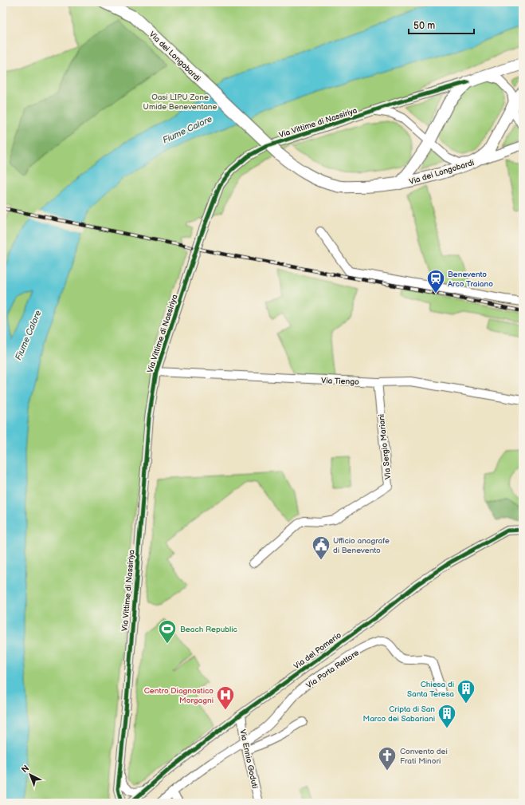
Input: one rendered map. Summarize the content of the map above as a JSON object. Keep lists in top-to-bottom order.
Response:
{
  "streets": {
    "main road": ["Via dei Longobardi", "Via Vittime di Nassiriya"],
    "street": [
      "Via Tiengo",
      "Via Sergio Mariani",
      "Via del Pomerio",
      "Via Porta Rettore",
      "Via Ennio Goduti"
    ]
  },
  "crossings": [
    ["Via dei Longobardi", "Via Vittime di Nassiriya"],
    ["Via Vittime di Nassiriya", "Via Tiengo"],
    ["Via Tiengo", "Via Sergio Mariani"],
    ["Via del Pomerio", "Via Ennio Goduti"],
    ["Via Porta Rettore", "Via Ennio Goduti"]
  ],
  "water": ["Fiume Calore"],
  "parks": ["Oasi LIPU Zone Umide Beneventane"],
  "places": {
    "station": ["Benevento Arco Traiano"],
    "public building": ["Ufficio anagrafe di Benevento"],
    "sports": ["Beach Republic"],
    "building": ["Chiesa di Santa Teresa", "Cripta di San Marco dei Sabariani"],
    "hospital": ["Centro Diagnostico Morgagni"],
    "church": ["Convento dei Frati Minori"]
  },
  "scale_bar": "50 m",
  "north": "top left"
}
